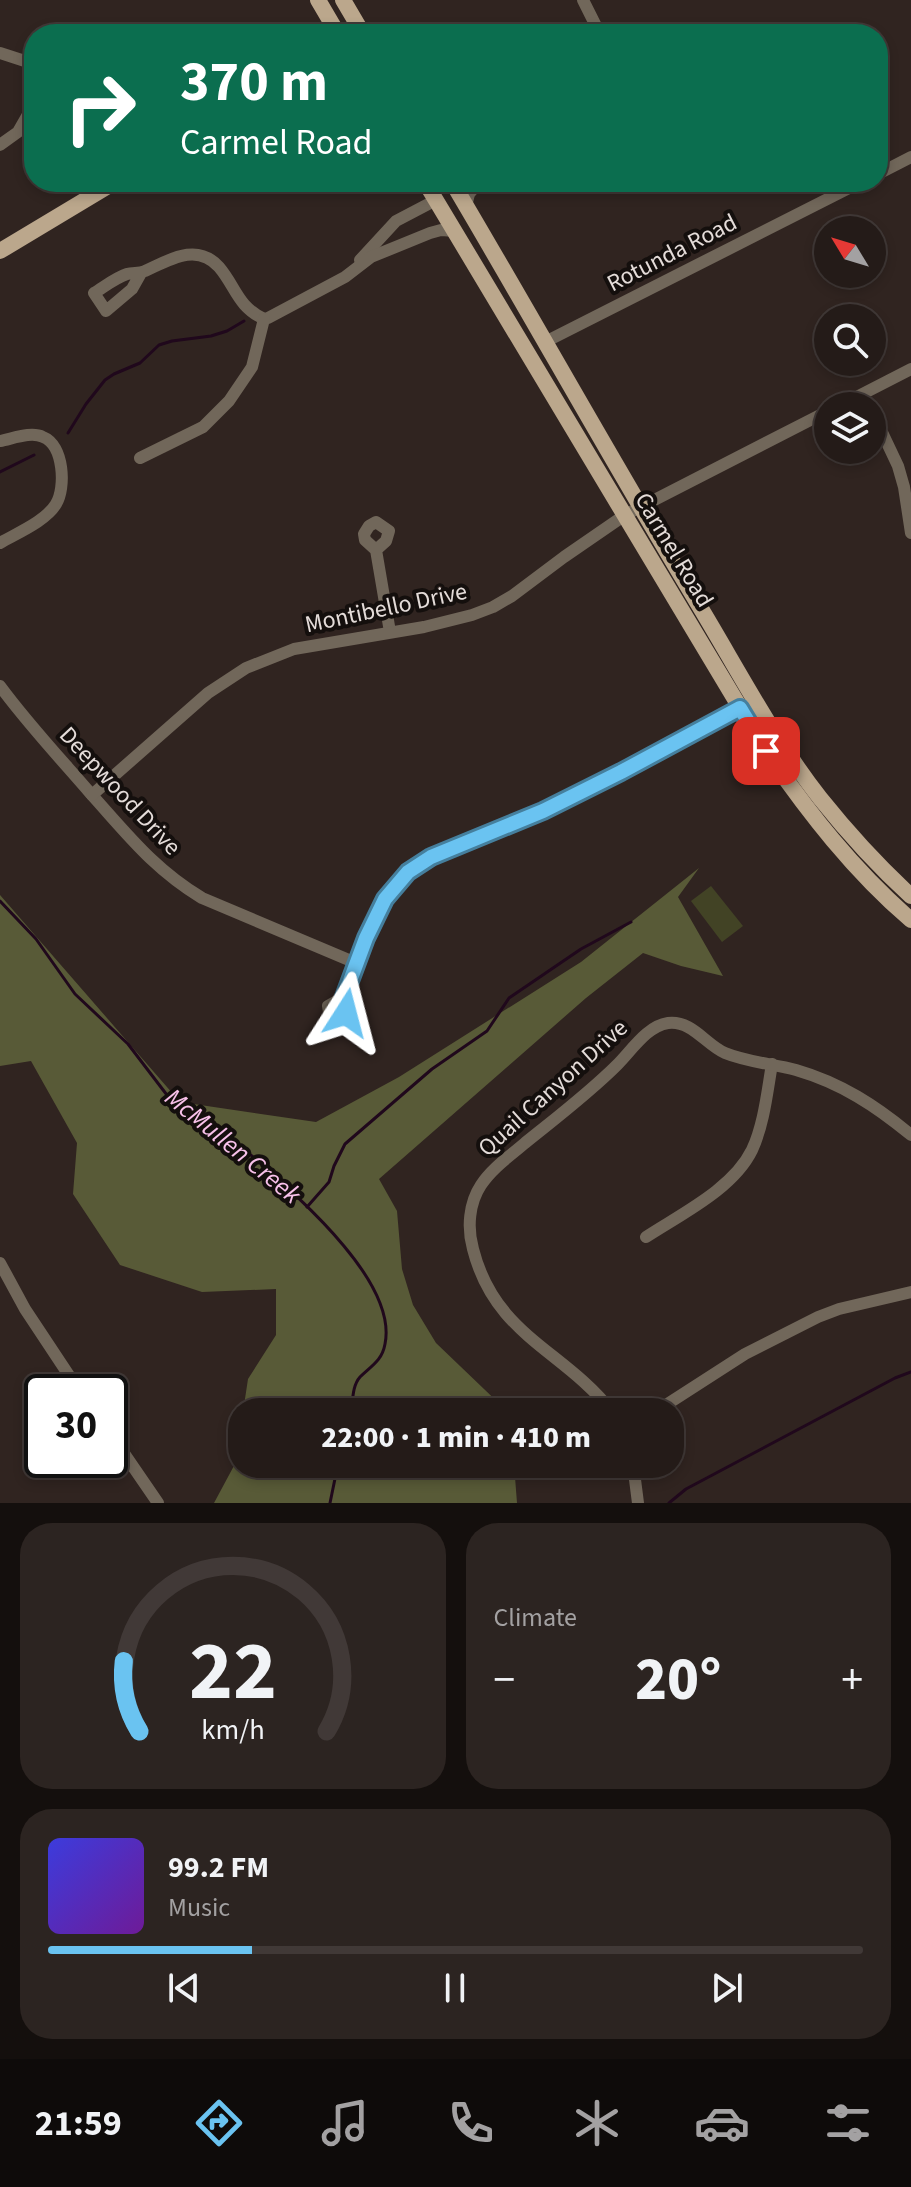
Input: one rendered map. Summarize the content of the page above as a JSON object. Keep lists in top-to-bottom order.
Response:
{
  "streets": {
    "main road": ["Carmel Road"],
    "street": [
      "Rotunda Road",
      "Montibello Drive",
      "Deepwood Drive",
      "Quail Canyon Drive"
    ]
  },
  "crossings": [
    ["Rotunda Road", "Carmel Road"],
    ["Carmel Road", "Montibello Drive"],
    ["Montibello Drive", "Deepwood Drive"]
  ],
  "water": ["McMullen Creek"],
  "north": "top left",
  "page": {
    "turn": ["370 m", "Carmel Road"],
    "limit": "30",
    "trip": "22:00 · 1 min · 410 m",
    "tile": "Climate",
    "heat": ["−", "20°", "+"],
    "song": ["99.2 FM", "Music"],
    "tabs": "21:59",
    "gauge": ["22", "km/h"]
  }
}
